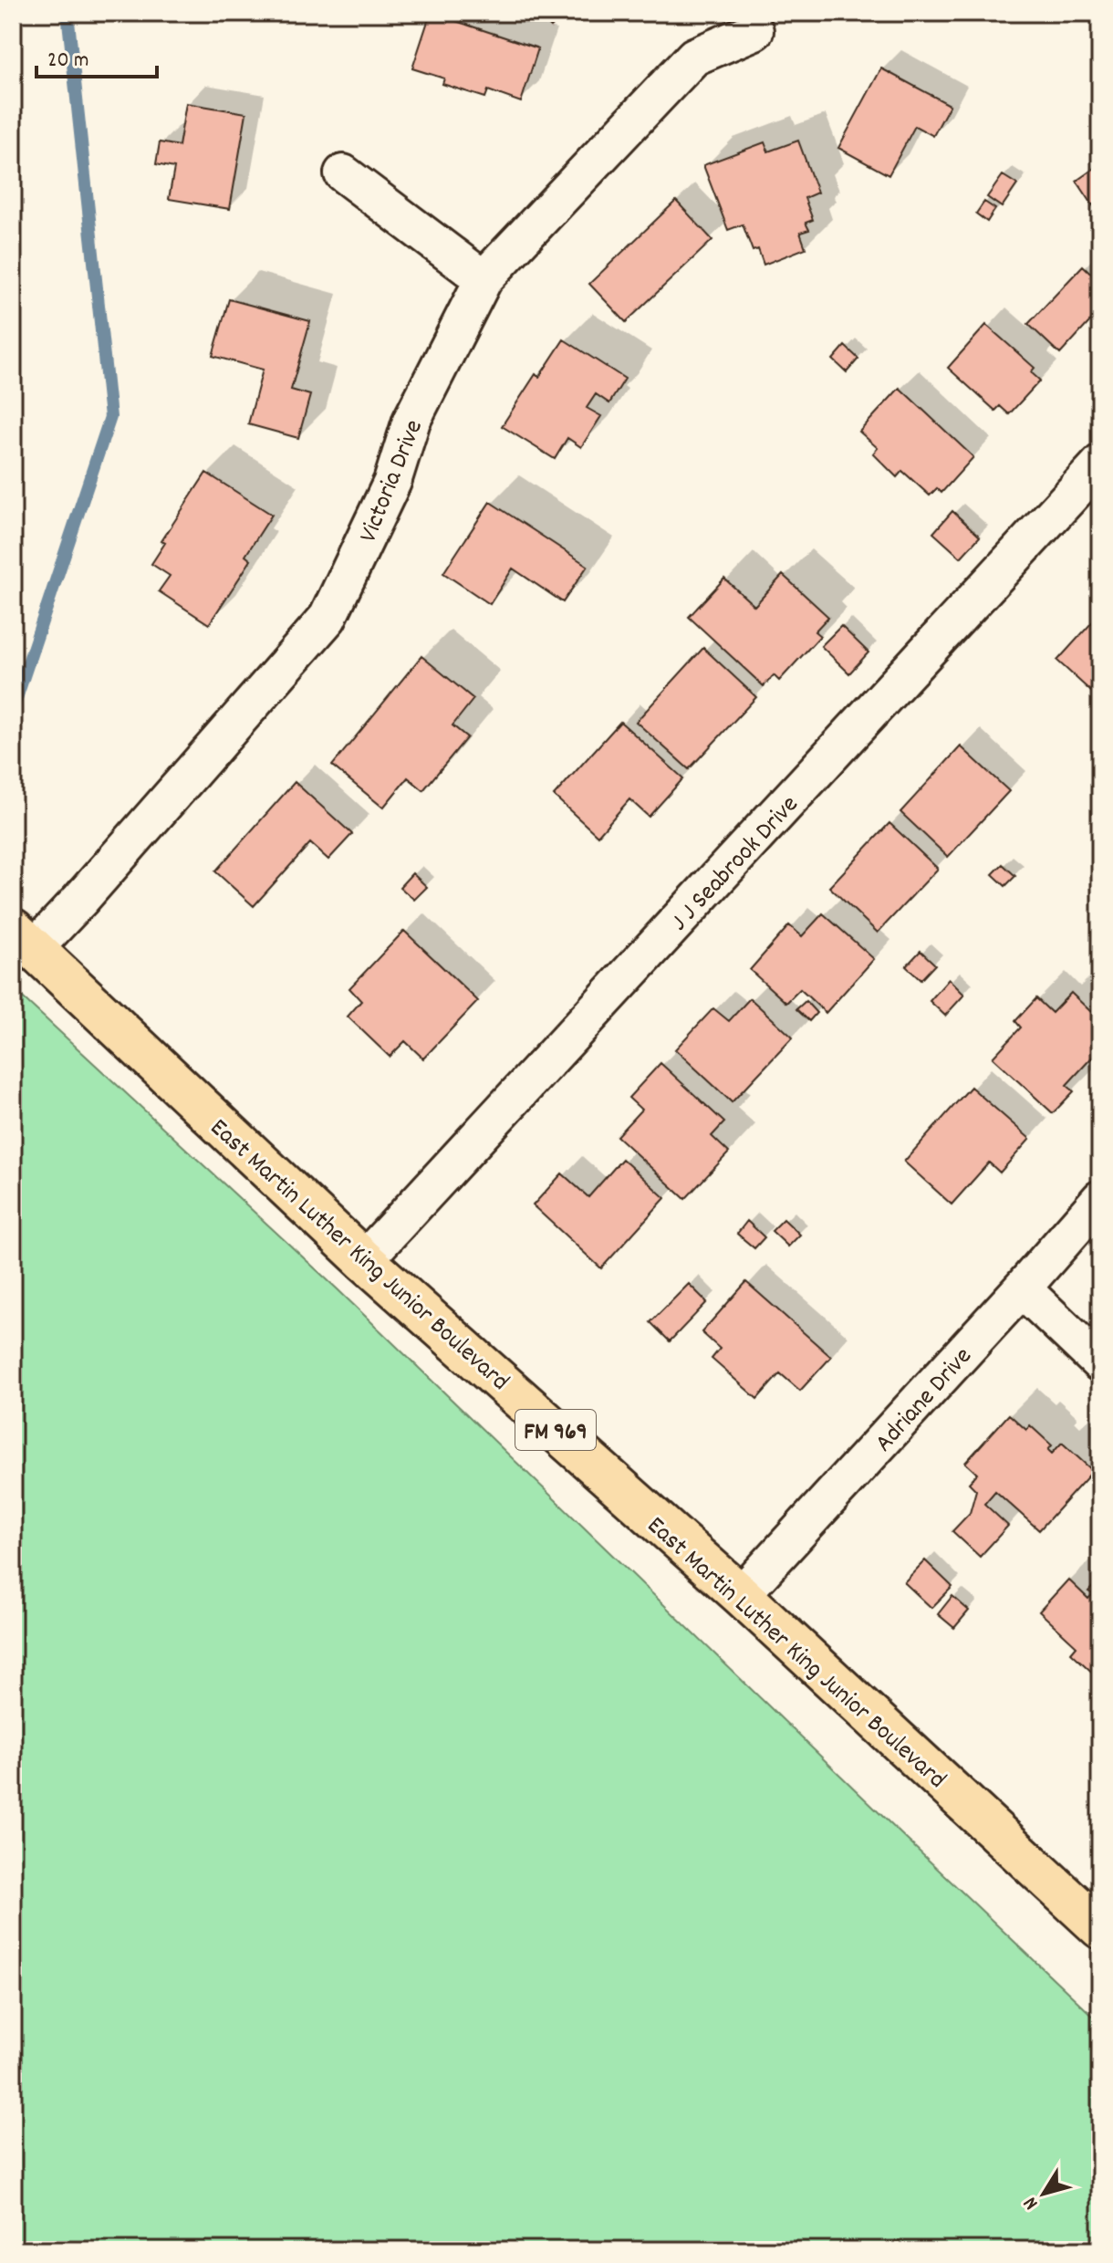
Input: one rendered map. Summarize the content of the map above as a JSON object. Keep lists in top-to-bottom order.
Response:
{
  "streets": {
    "main road": ["East Martin Luther King Junior Boulevard", "FM 969"],
    "street": ["Victoria Drive", "J J Seabrook Drive", "Adriane Drive"]
  },
  "crossings": [
    ["Victoria Drive", "East Martin Luther King Junior Boulevard"],
    ["J J Seabrook Drive", "East Martin Luther King Junior Boulevard"],
    ["East Martin Luther King Junior Boulevard", "Adriane Drive"]
  ],
  "scale_bar": "20 m",
  "north": "bottom left"
}
